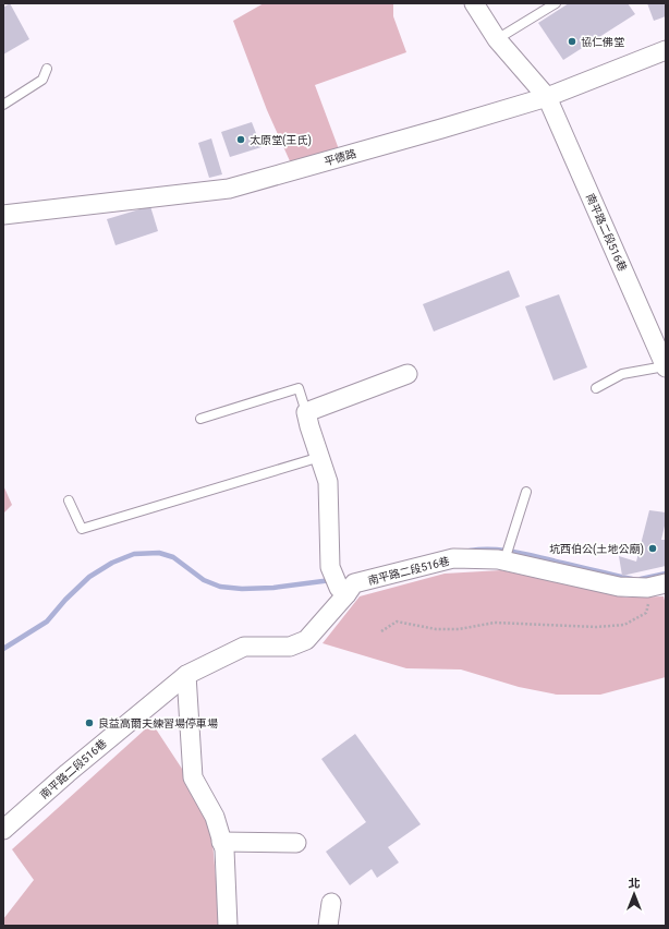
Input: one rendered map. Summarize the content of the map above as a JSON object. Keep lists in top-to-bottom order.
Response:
{
  "streets": {
    "street": ["平德路", "南平路二段516巷"]
  },
  "crossings": [
    ["平德路", "南平路二段516巷"]
  ],
  "places": [
    "協仁佛堂",
    "太原堂(王氏)",
    "坑西伯公(土地公廟)",
    "良益高爾夫練習場停車場"
  ],
  "north": "top"
}
